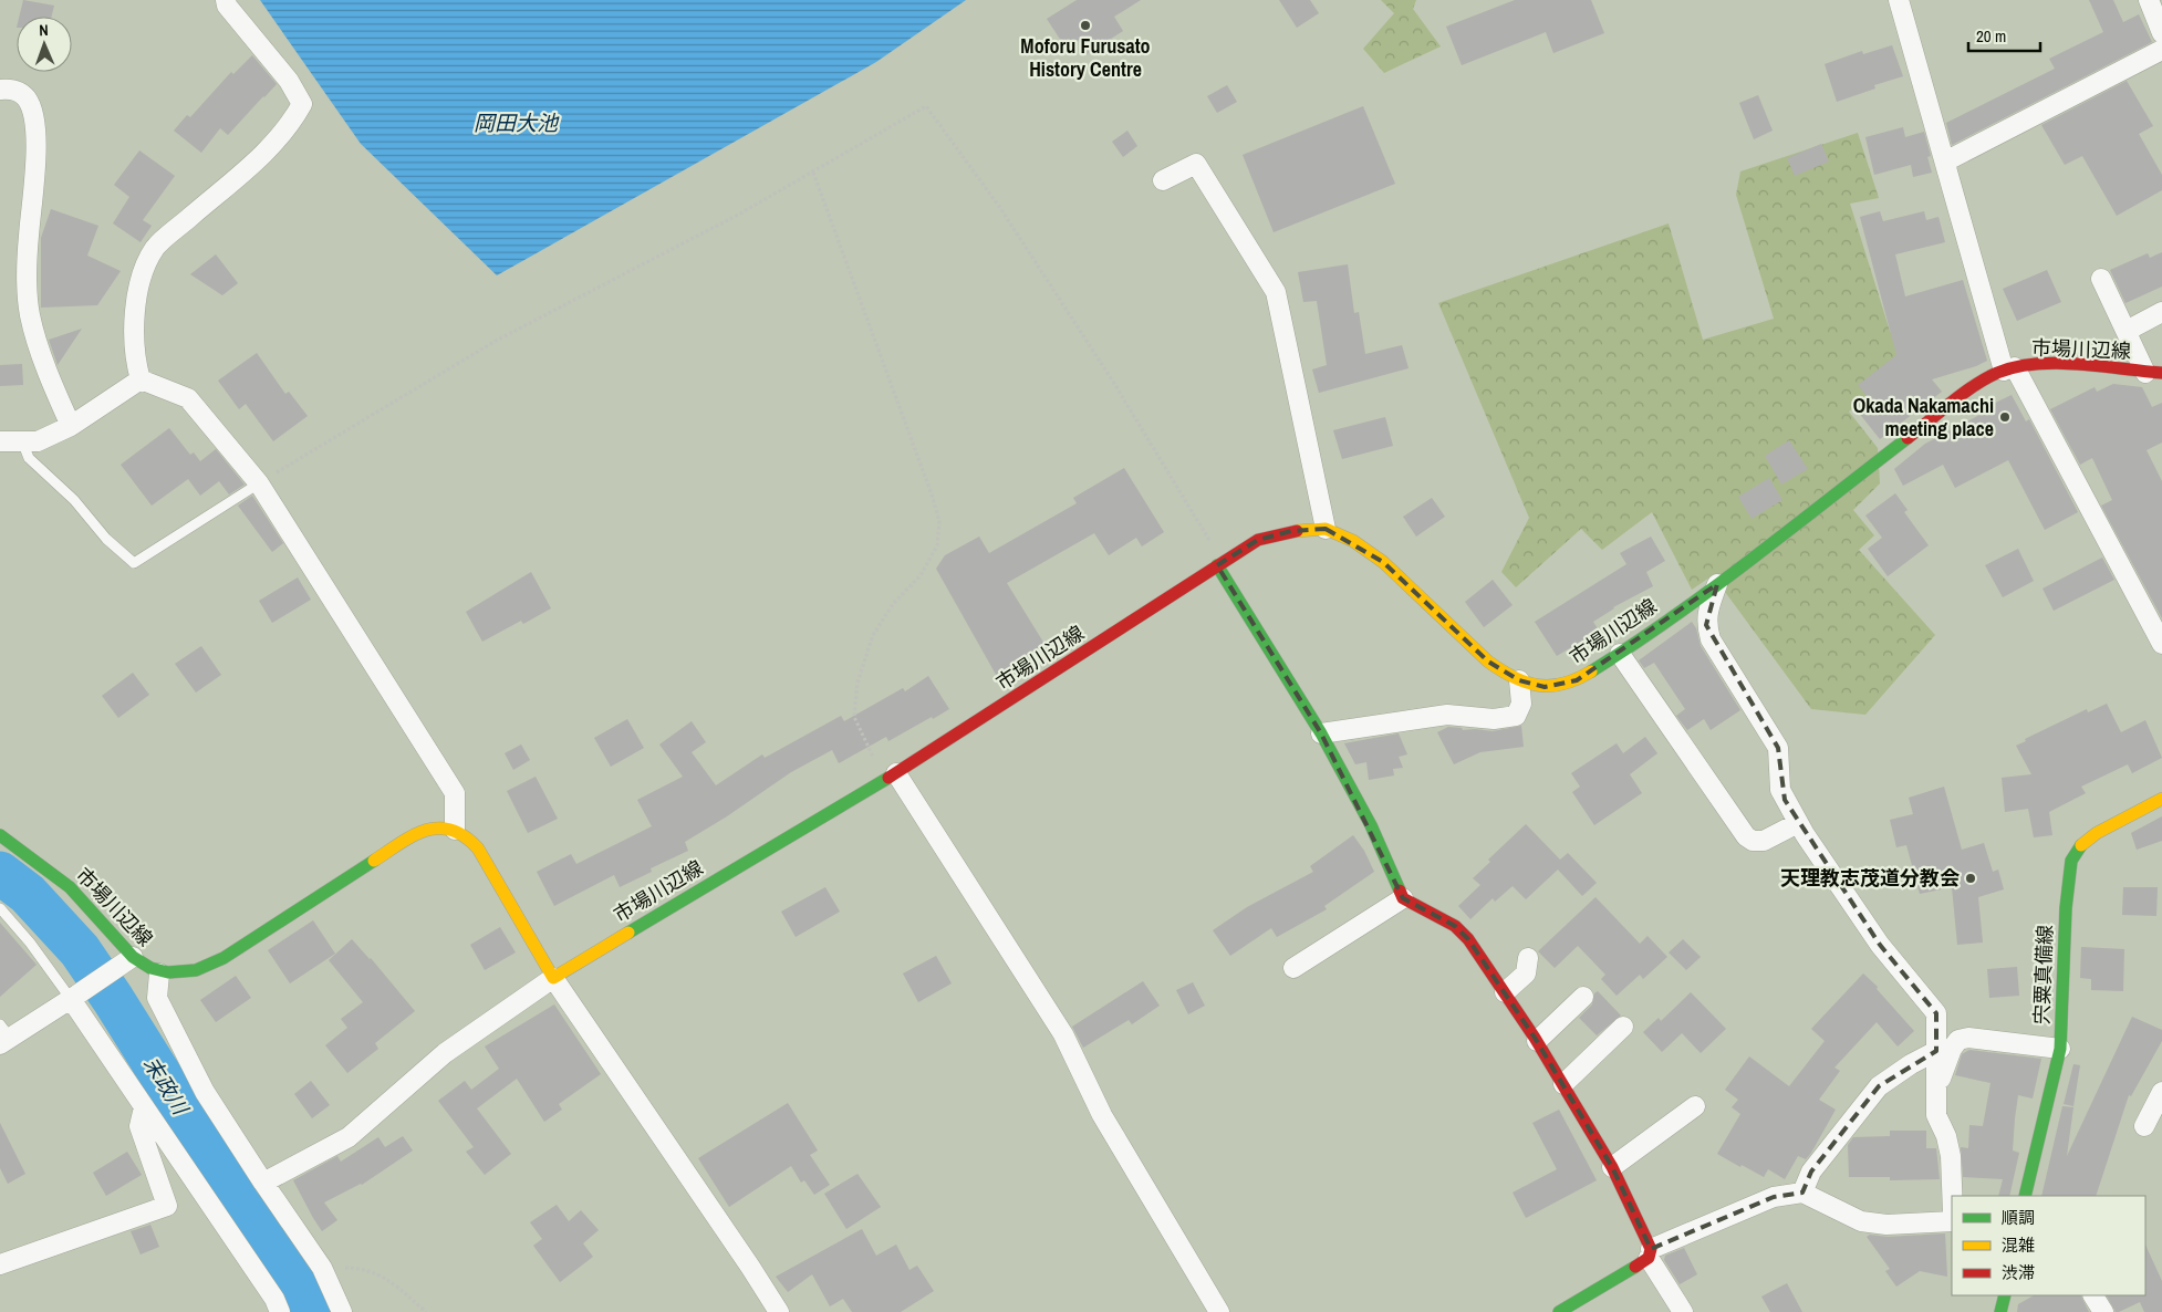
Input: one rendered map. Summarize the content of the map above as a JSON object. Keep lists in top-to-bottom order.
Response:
{
  "streets": {
    "main road": ["市場川辺線", "宍粟真備線"]
  },
  "water": ["岡田大池", "末政川"],
  "places": ["Moforu Furusato History Centre", "Okada Nakamachi meeting place", "天理教志茂道分教会"],
  "legend": ["順調", "混雑", "渋滞"],
  "scale_bar": "20 m",
  "north": "top"
}
